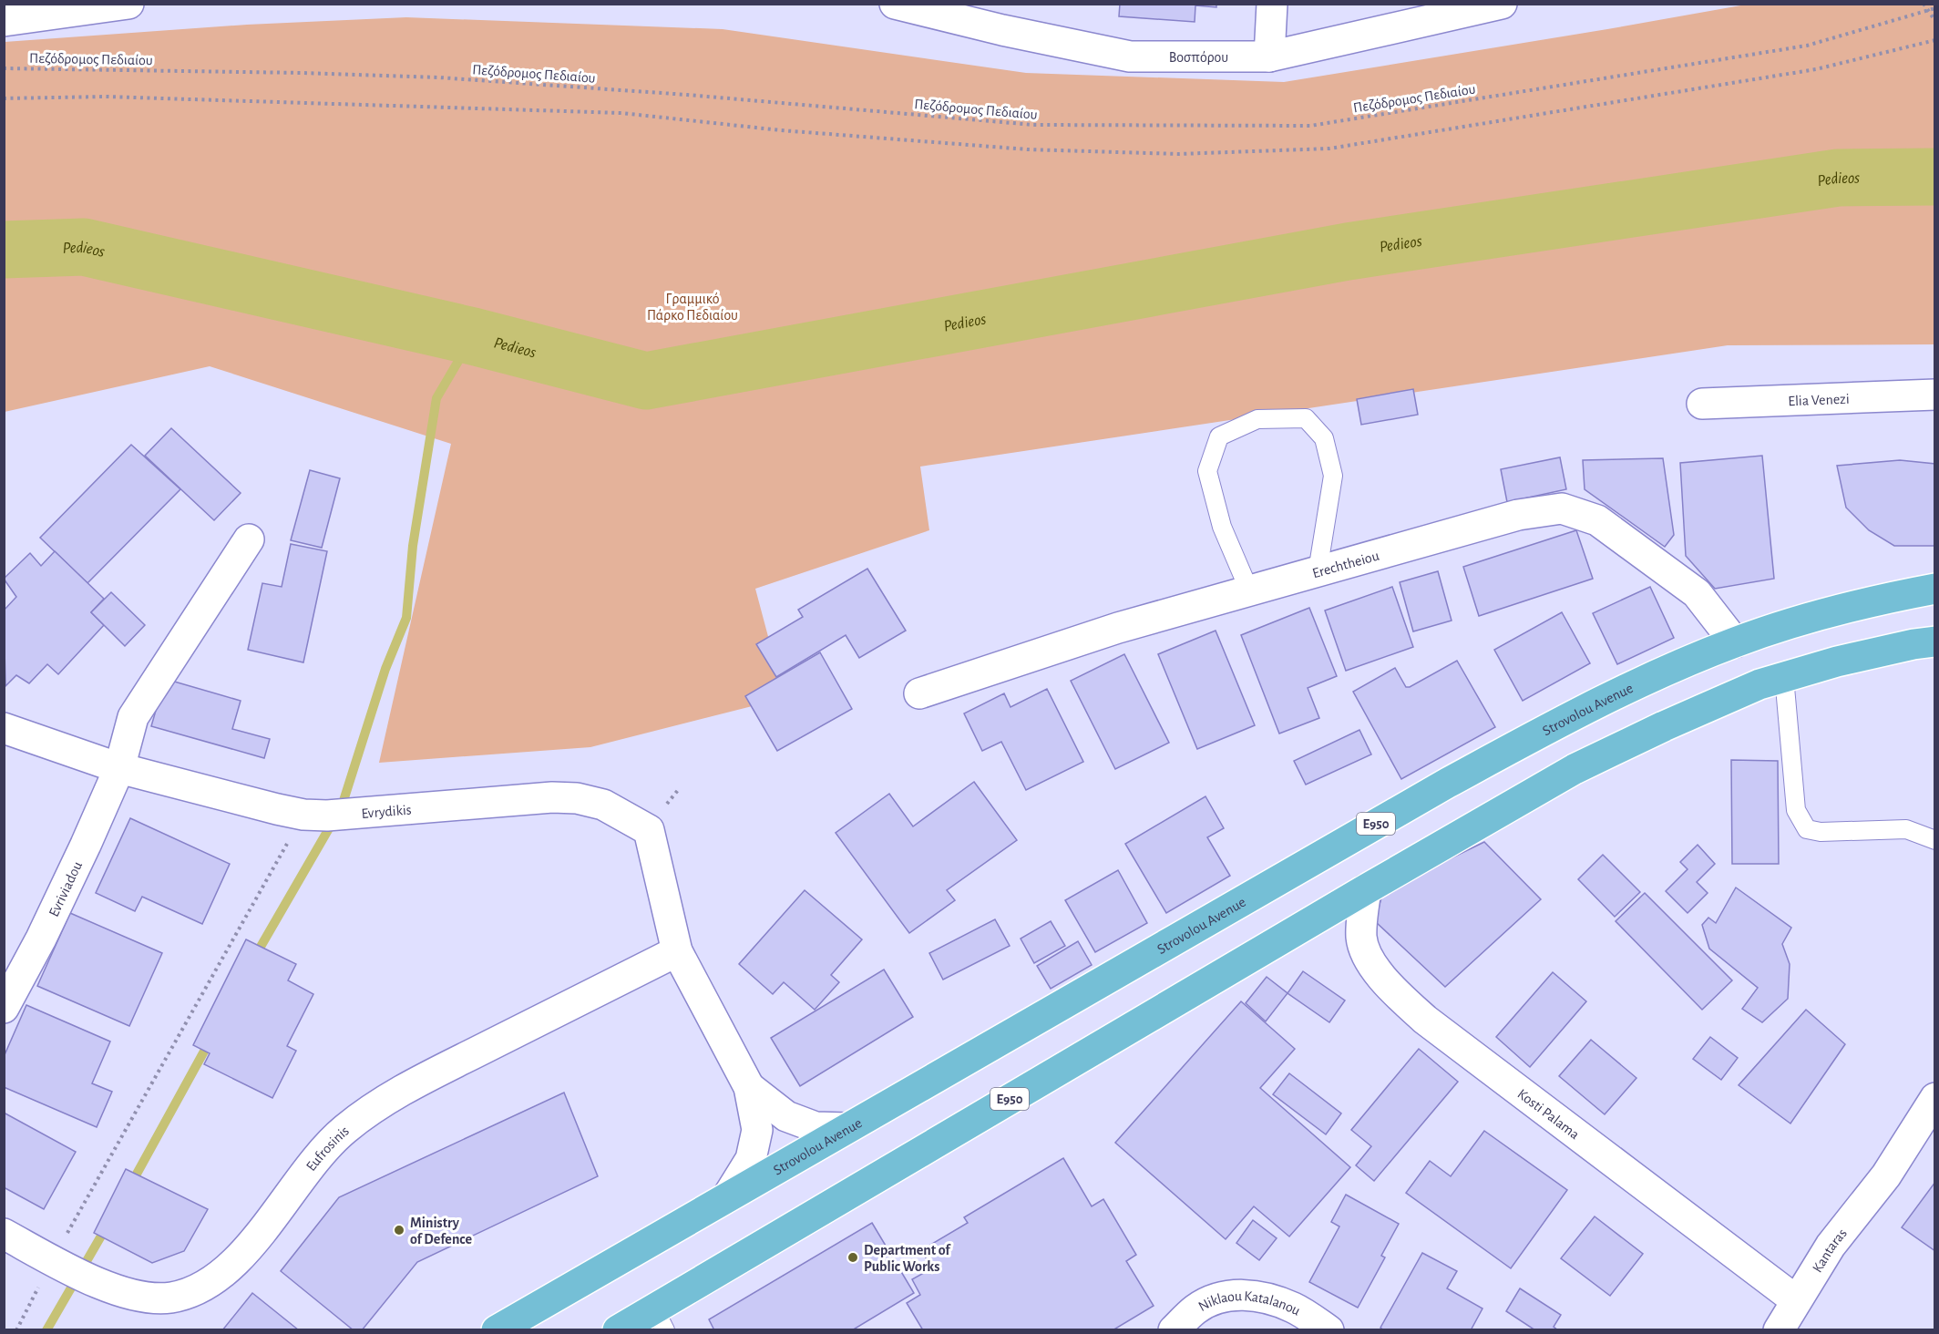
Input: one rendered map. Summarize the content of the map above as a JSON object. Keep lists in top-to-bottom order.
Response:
{
  "streets": {
    "main road": ["Strovolou Avenue", "E950"],
    "street": [
      "Βοσπόρου",
      "Elia Venezi",
      "Erechtheiou",
      "Evrydikis",
      "Evriviadou",
      "Kosti Palama",
      "Eufrosinis",
      "Kantaras",
      "Niklaou Katalanou"
    ],
    "path": ["Πεζόδρομος Πεδιαίου"]
  },
  "crossings": [
    ["Erechtheiou", "Strovolou Avenue"],
    ["Evrydikis", "Evriviadou"],
    ["Evrydikis", "Eufrosinis"],
    ["E950", "Kosti Palama"],
    ["Kosti Palama", "Kantaras"]
  ],
  "water": ["Pedieos"],
  "parks": ["Γραμμικό Πάρκο Πεδιαίου"],
  "places": ["Ministry of Defence", "Department of Public Works"]
}
